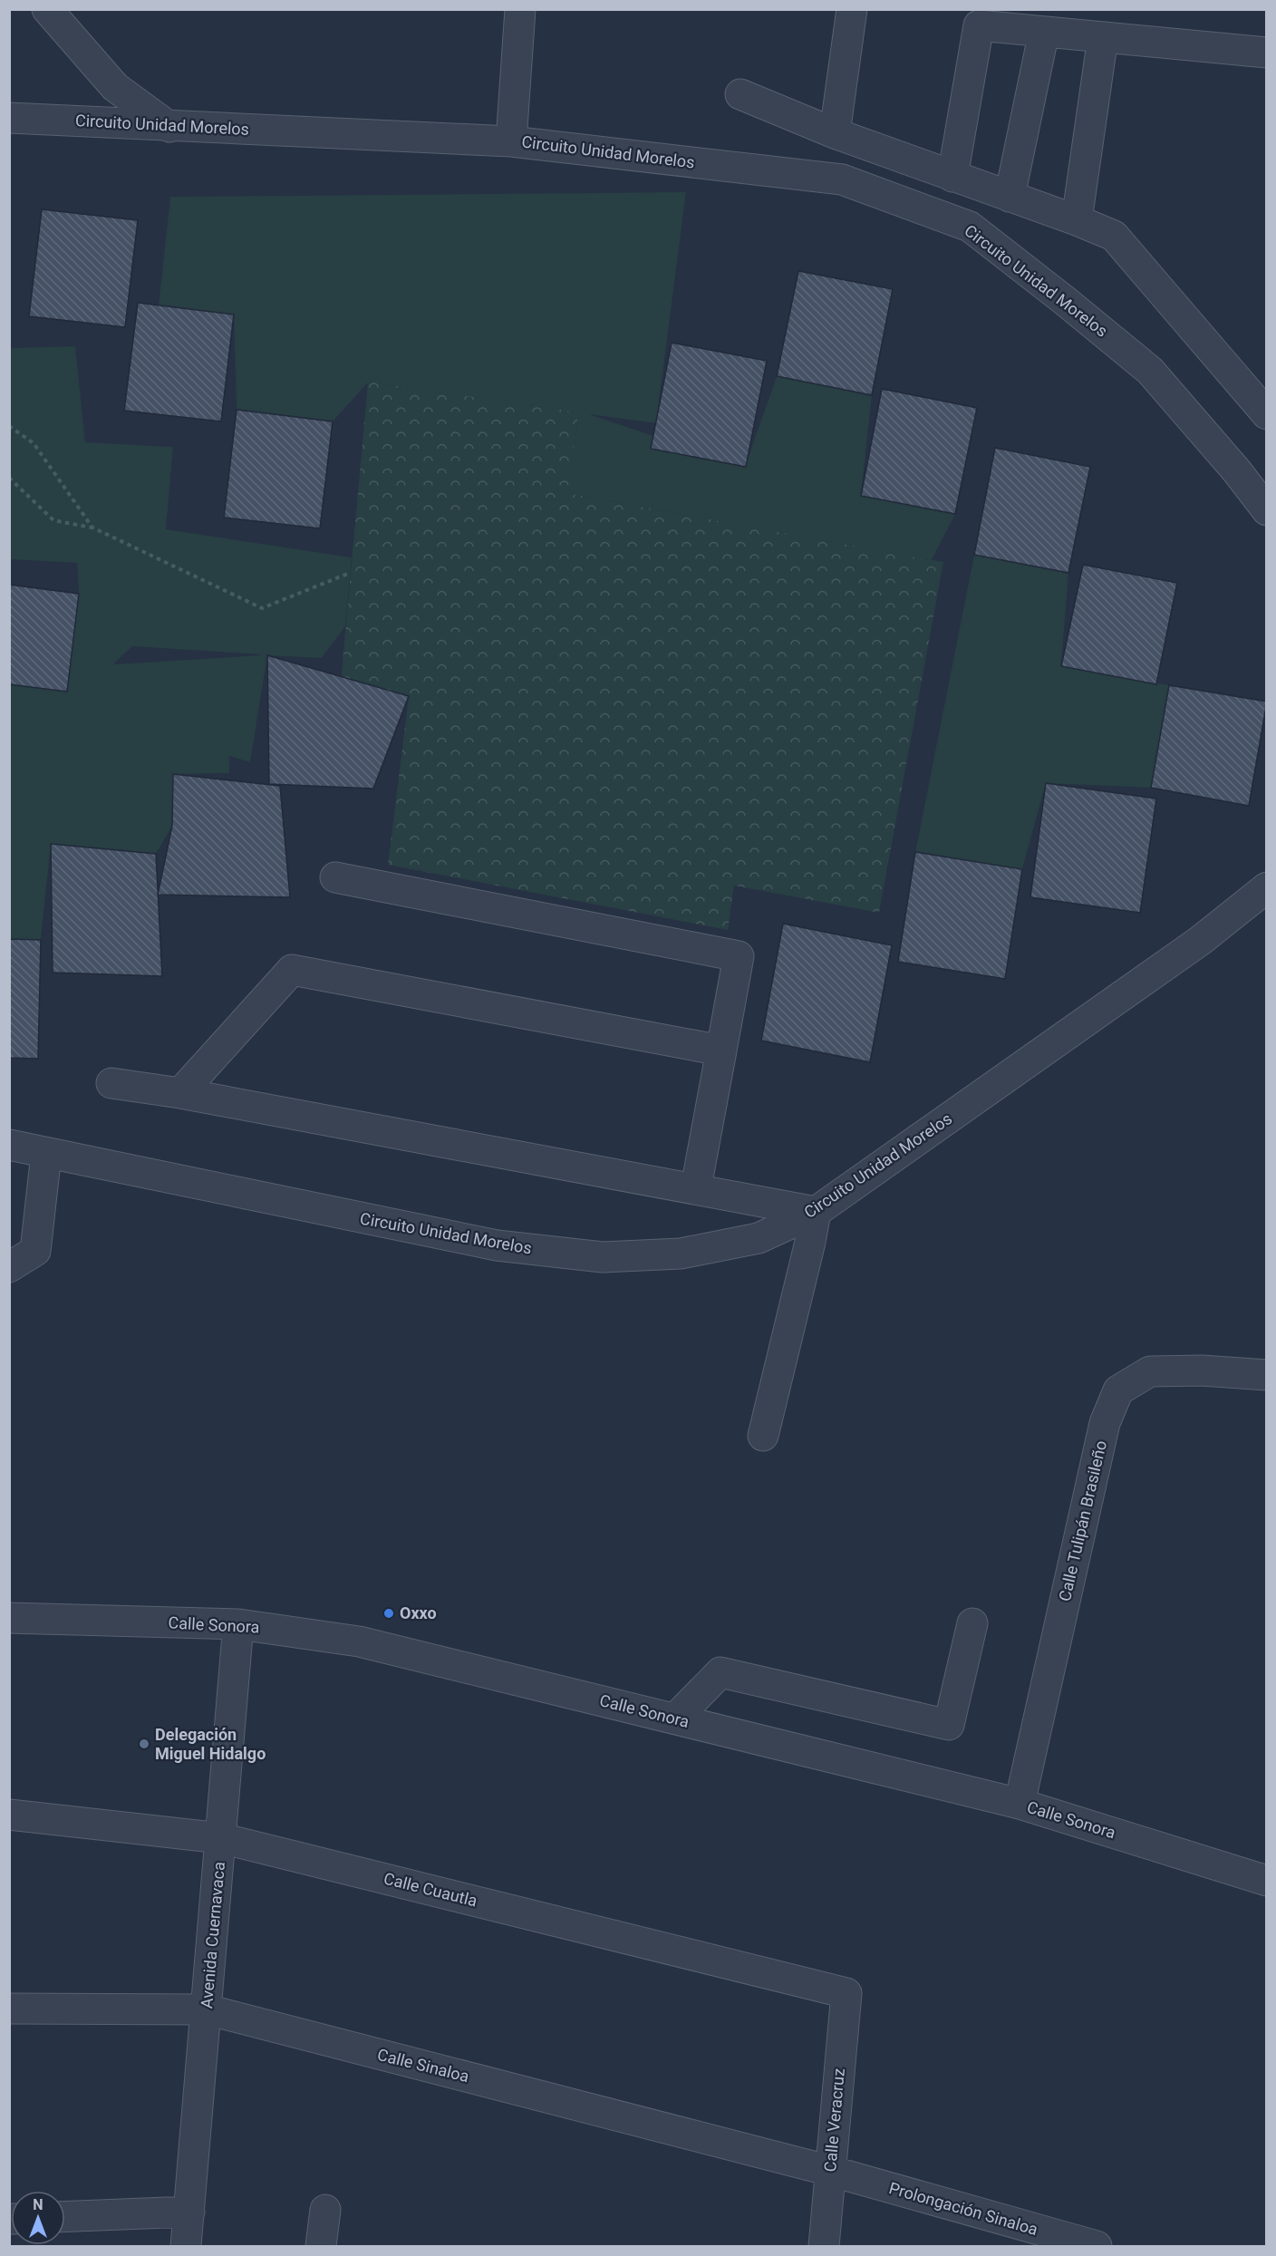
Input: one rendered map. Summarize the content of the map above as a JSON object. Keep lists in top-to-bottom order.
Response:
{
  "streets": {
    "street": [
      "Circuito Unidad Morelos",
      "Calle Tulipán Brasileño",
      "Calle Sonora",
      "Calle Cuautla",
      "Avenida Cuernavaca",
      "Calle Sinaloa",
      "Calle Veracruz",
      "Prolongación Sinaloa"
    ]
  },
  "crossings": [
    ["Calle Tulipán Brasileño", "Calle Sonora"],
    ["Calle Sonora", "Avenida Cuernavaca"],
    ["Calle Cuautla", "Avenida Cuernavaca"],
    ["Calle Cuautla", "Calle Veracruz"],
    ["Avenida Cuernavaca", "Calle Sinaloa"],
    ["Calle Sinaloa", "Calle Veracruz"],
    ["Calle Sinaloa", "Prolongación Sinaloa"],
    ["Calle Veracruz", "Prolongación Sinaloa"]
  ],
  "places": ["Oxxo", "Delegación Miguel Hidalgo"],
  "north": "top"
}
